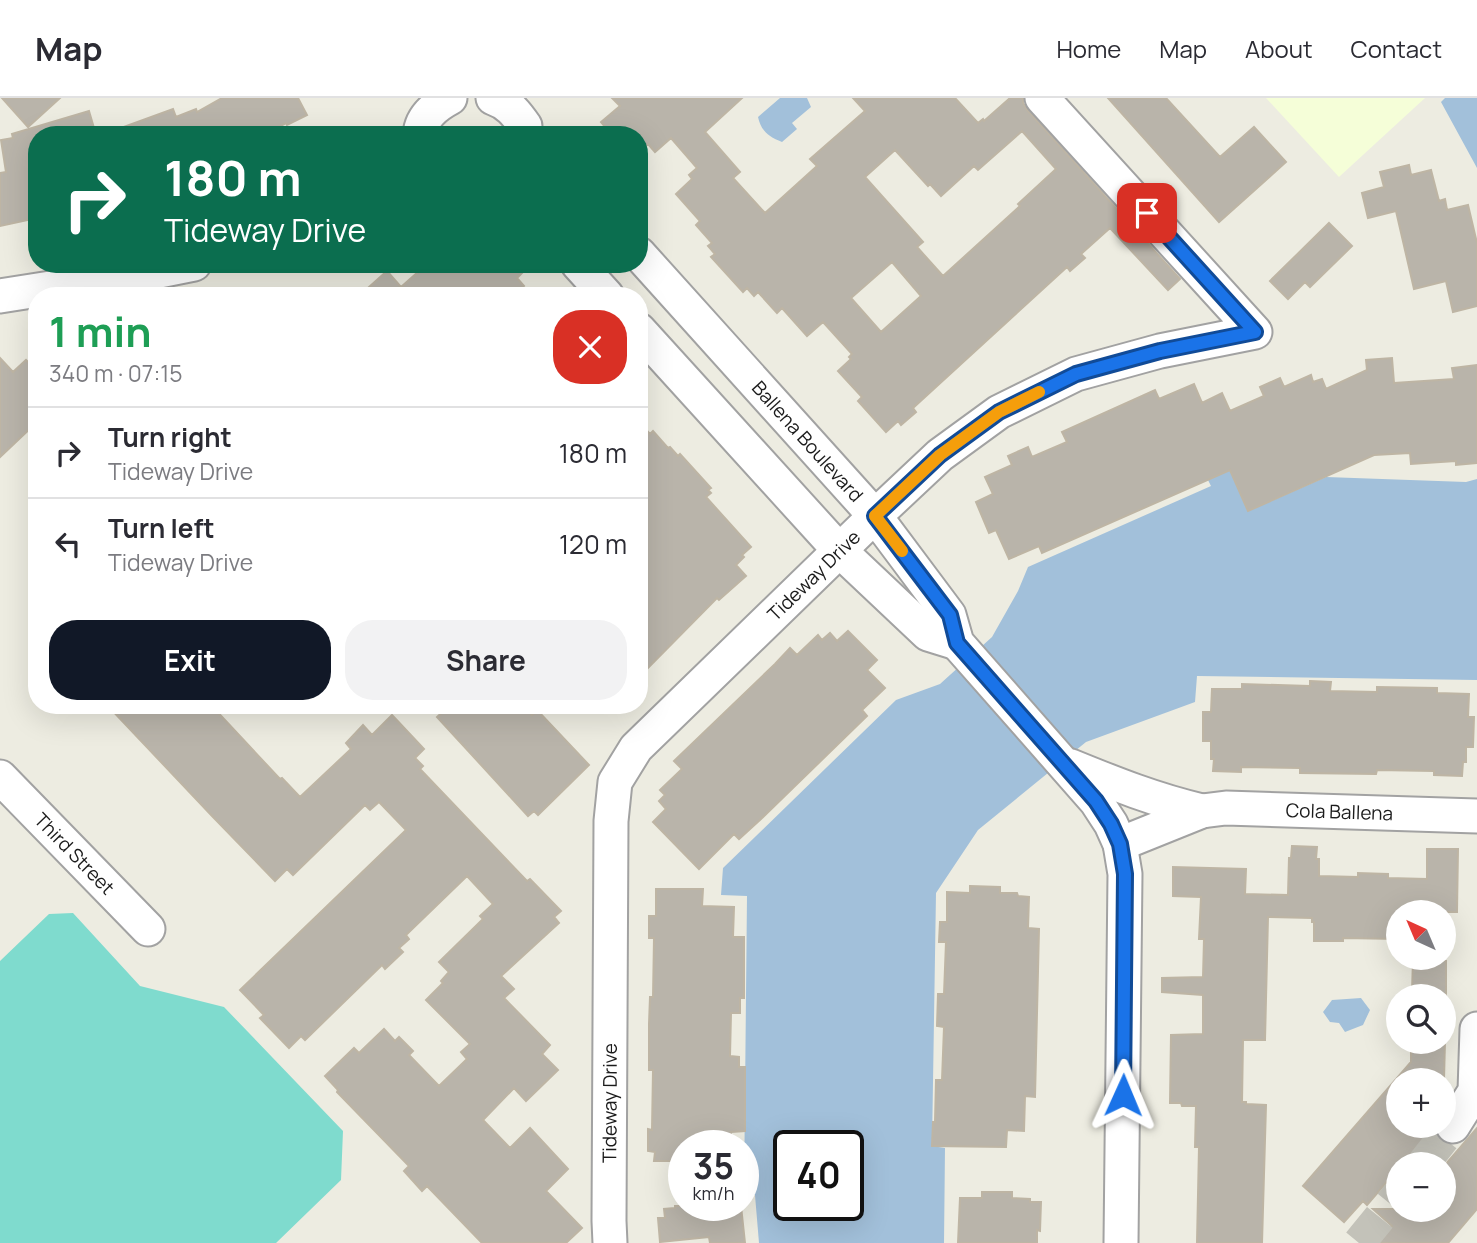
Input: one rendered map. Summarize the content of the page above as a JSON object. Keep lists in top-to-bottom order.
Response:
{
  "streets": {
    "street": [
      "Ballena Boulevard",
      "Tideway Drive",
      "Cola Ballena",
      "Third Street"
    ]
  },
  "crossings": [
    ["Ballena Boulevard", "Tideway Drive"],
    ["Ballena Boulevard", "Cola Ballena"]
  ],
  "north": "top left",
  "page": {
    "header": "Map",
    "nav": [
      "Home",
      "Map",
      "About",
      "Contact"
    ],
    "turn": ["180 m", "Tideway Drive"],
    "heading": ["1 min", "340 m · 07:15"],
    "list": [
      {
        "name": "Turn right",
        "note": "Tideway Drive",
        "value": "180 m"
      },
      {
        "name": "Turn left",
        "note": "Tideway Drive",
        "value": "120 m"
      }
    ],
    "buttons": ["Exit", "Share"],
    "map_buttons": ["+", "−"],
    "speed": "35 km/h",
    "limit": "40"
  }
}
